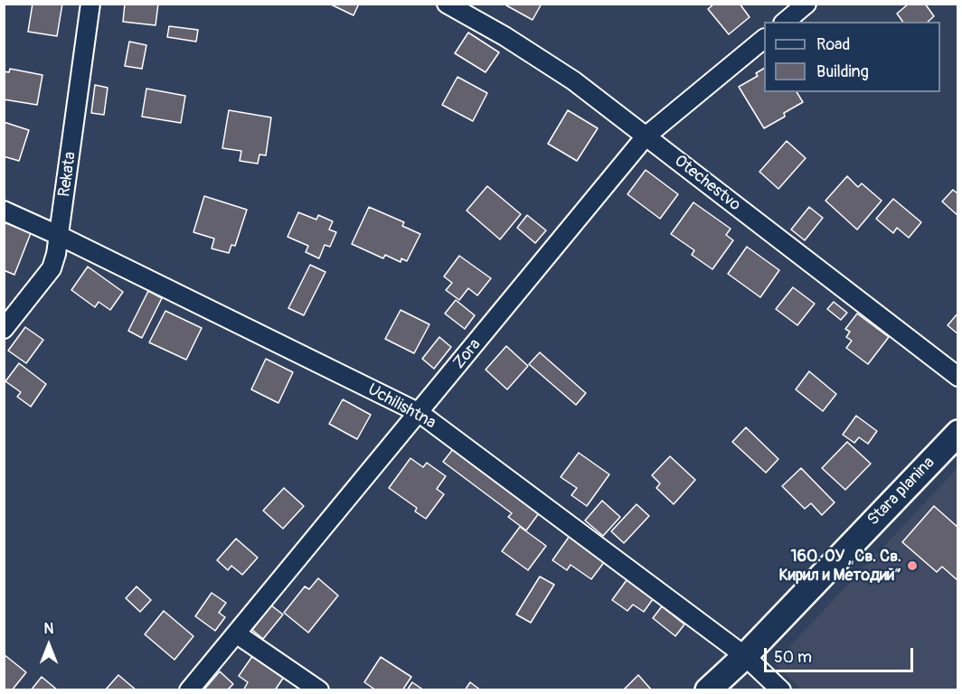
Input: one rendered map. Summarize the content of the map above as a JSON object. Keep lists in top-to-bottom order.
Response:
{
  "streets": {
    "street": [
      "Rekata",
      "Otechestvo",
      "Zora",
      "Uchilishtna",
      "Stara planina"
    ]
  },
  "crossings": [
    ["Rekata", "Uchilishtna"],
    ["Otechestvo", "Zora"],
    ["Zora", "Uchilishtna"],
    ["Uchilishtna", "Stara planina"]
  ],
  "places": ["160. ОУ „Св. Св. Кирил и Методий“"],
  "legend": ["Road", "Building"],
  "scale_bar": "50 m",
  "north": "top"
}
